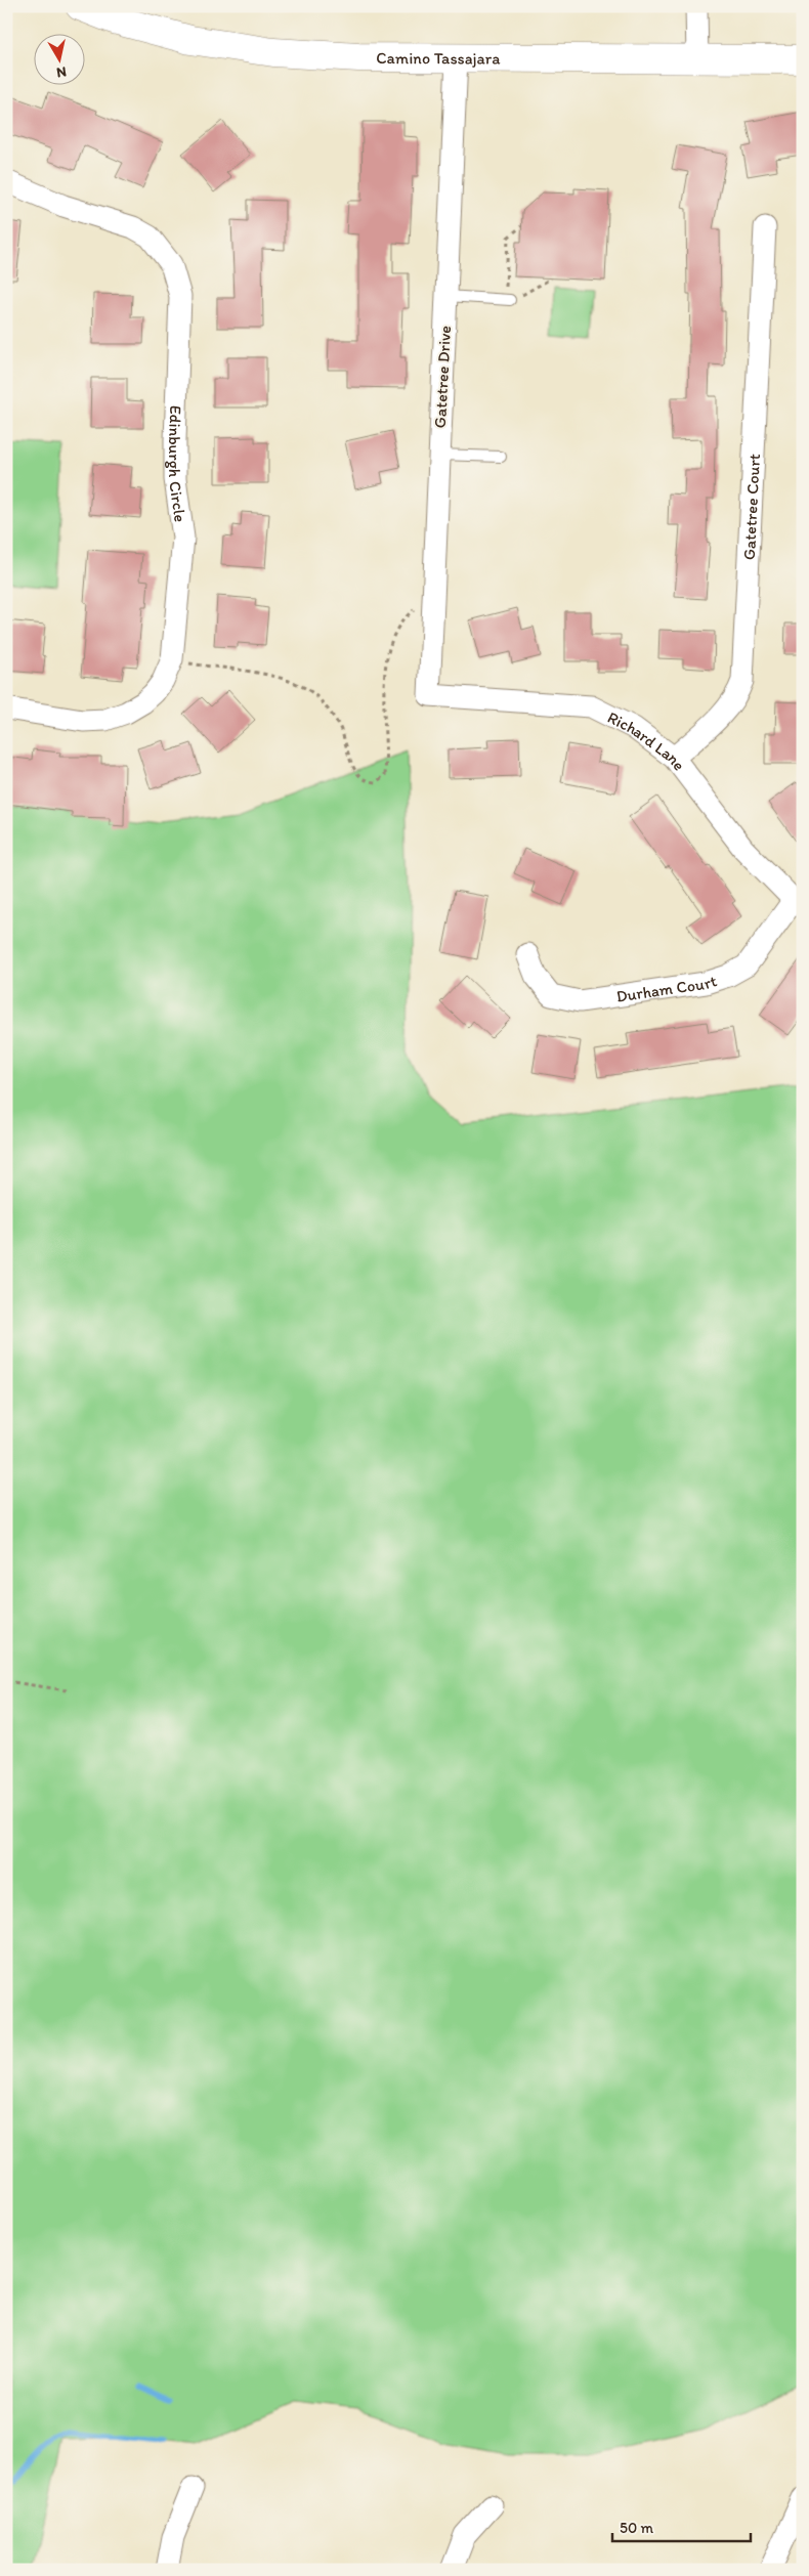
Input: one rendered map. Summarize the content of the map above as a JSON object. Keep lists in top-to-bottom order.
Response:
{
  "streets": {
    "street": [
      "Camino Tassajara",
      "Gatetree Drive",
      "Edinburgh Circle",
      "Gatetree Court",
      "Richard Lane",
      "Durham Court"
    ]
  },
  "crossings": [
    ["Camino Tassajara", "Gatetree Drive"],
    ["Gatetree Drive", "Richard Lane"],
    ["Gatetree Court", "Richard Lane"],
    ["Richard Lane", "Durham Court"]
  ],
  "scale_bar": "50 m",
  "north": "bottom"
}
